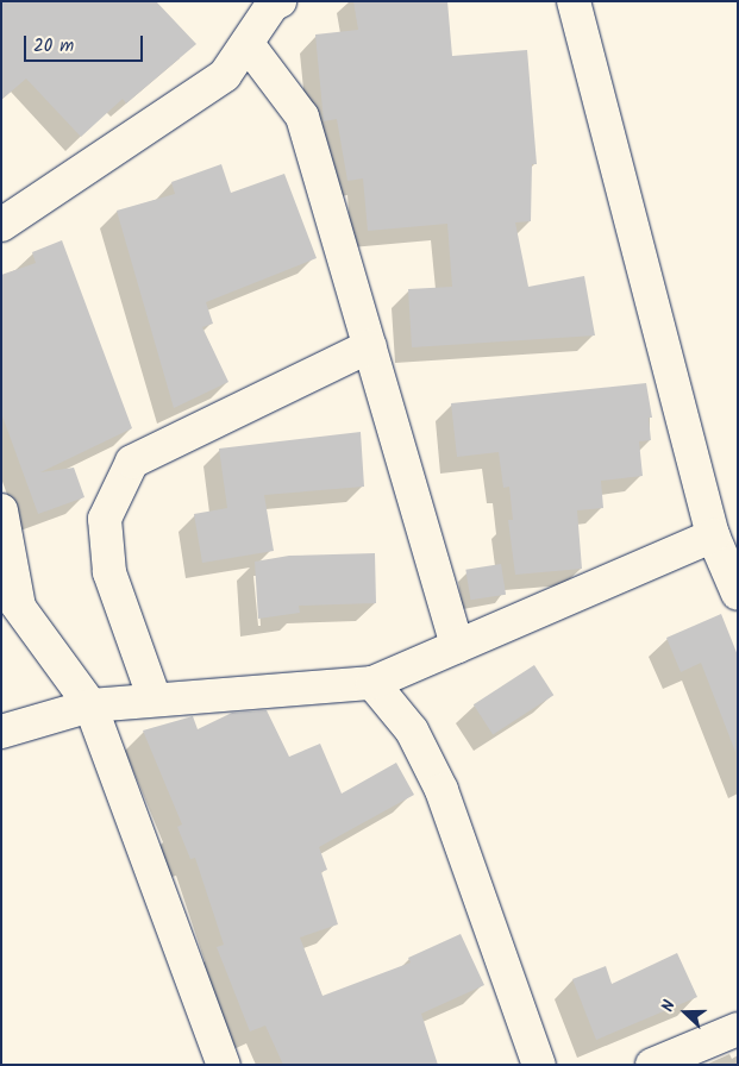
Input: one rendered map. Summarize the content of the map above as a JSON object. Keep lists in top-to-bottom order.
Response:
{
  "scale_bar": "20 m",
  "north": "left"
}
